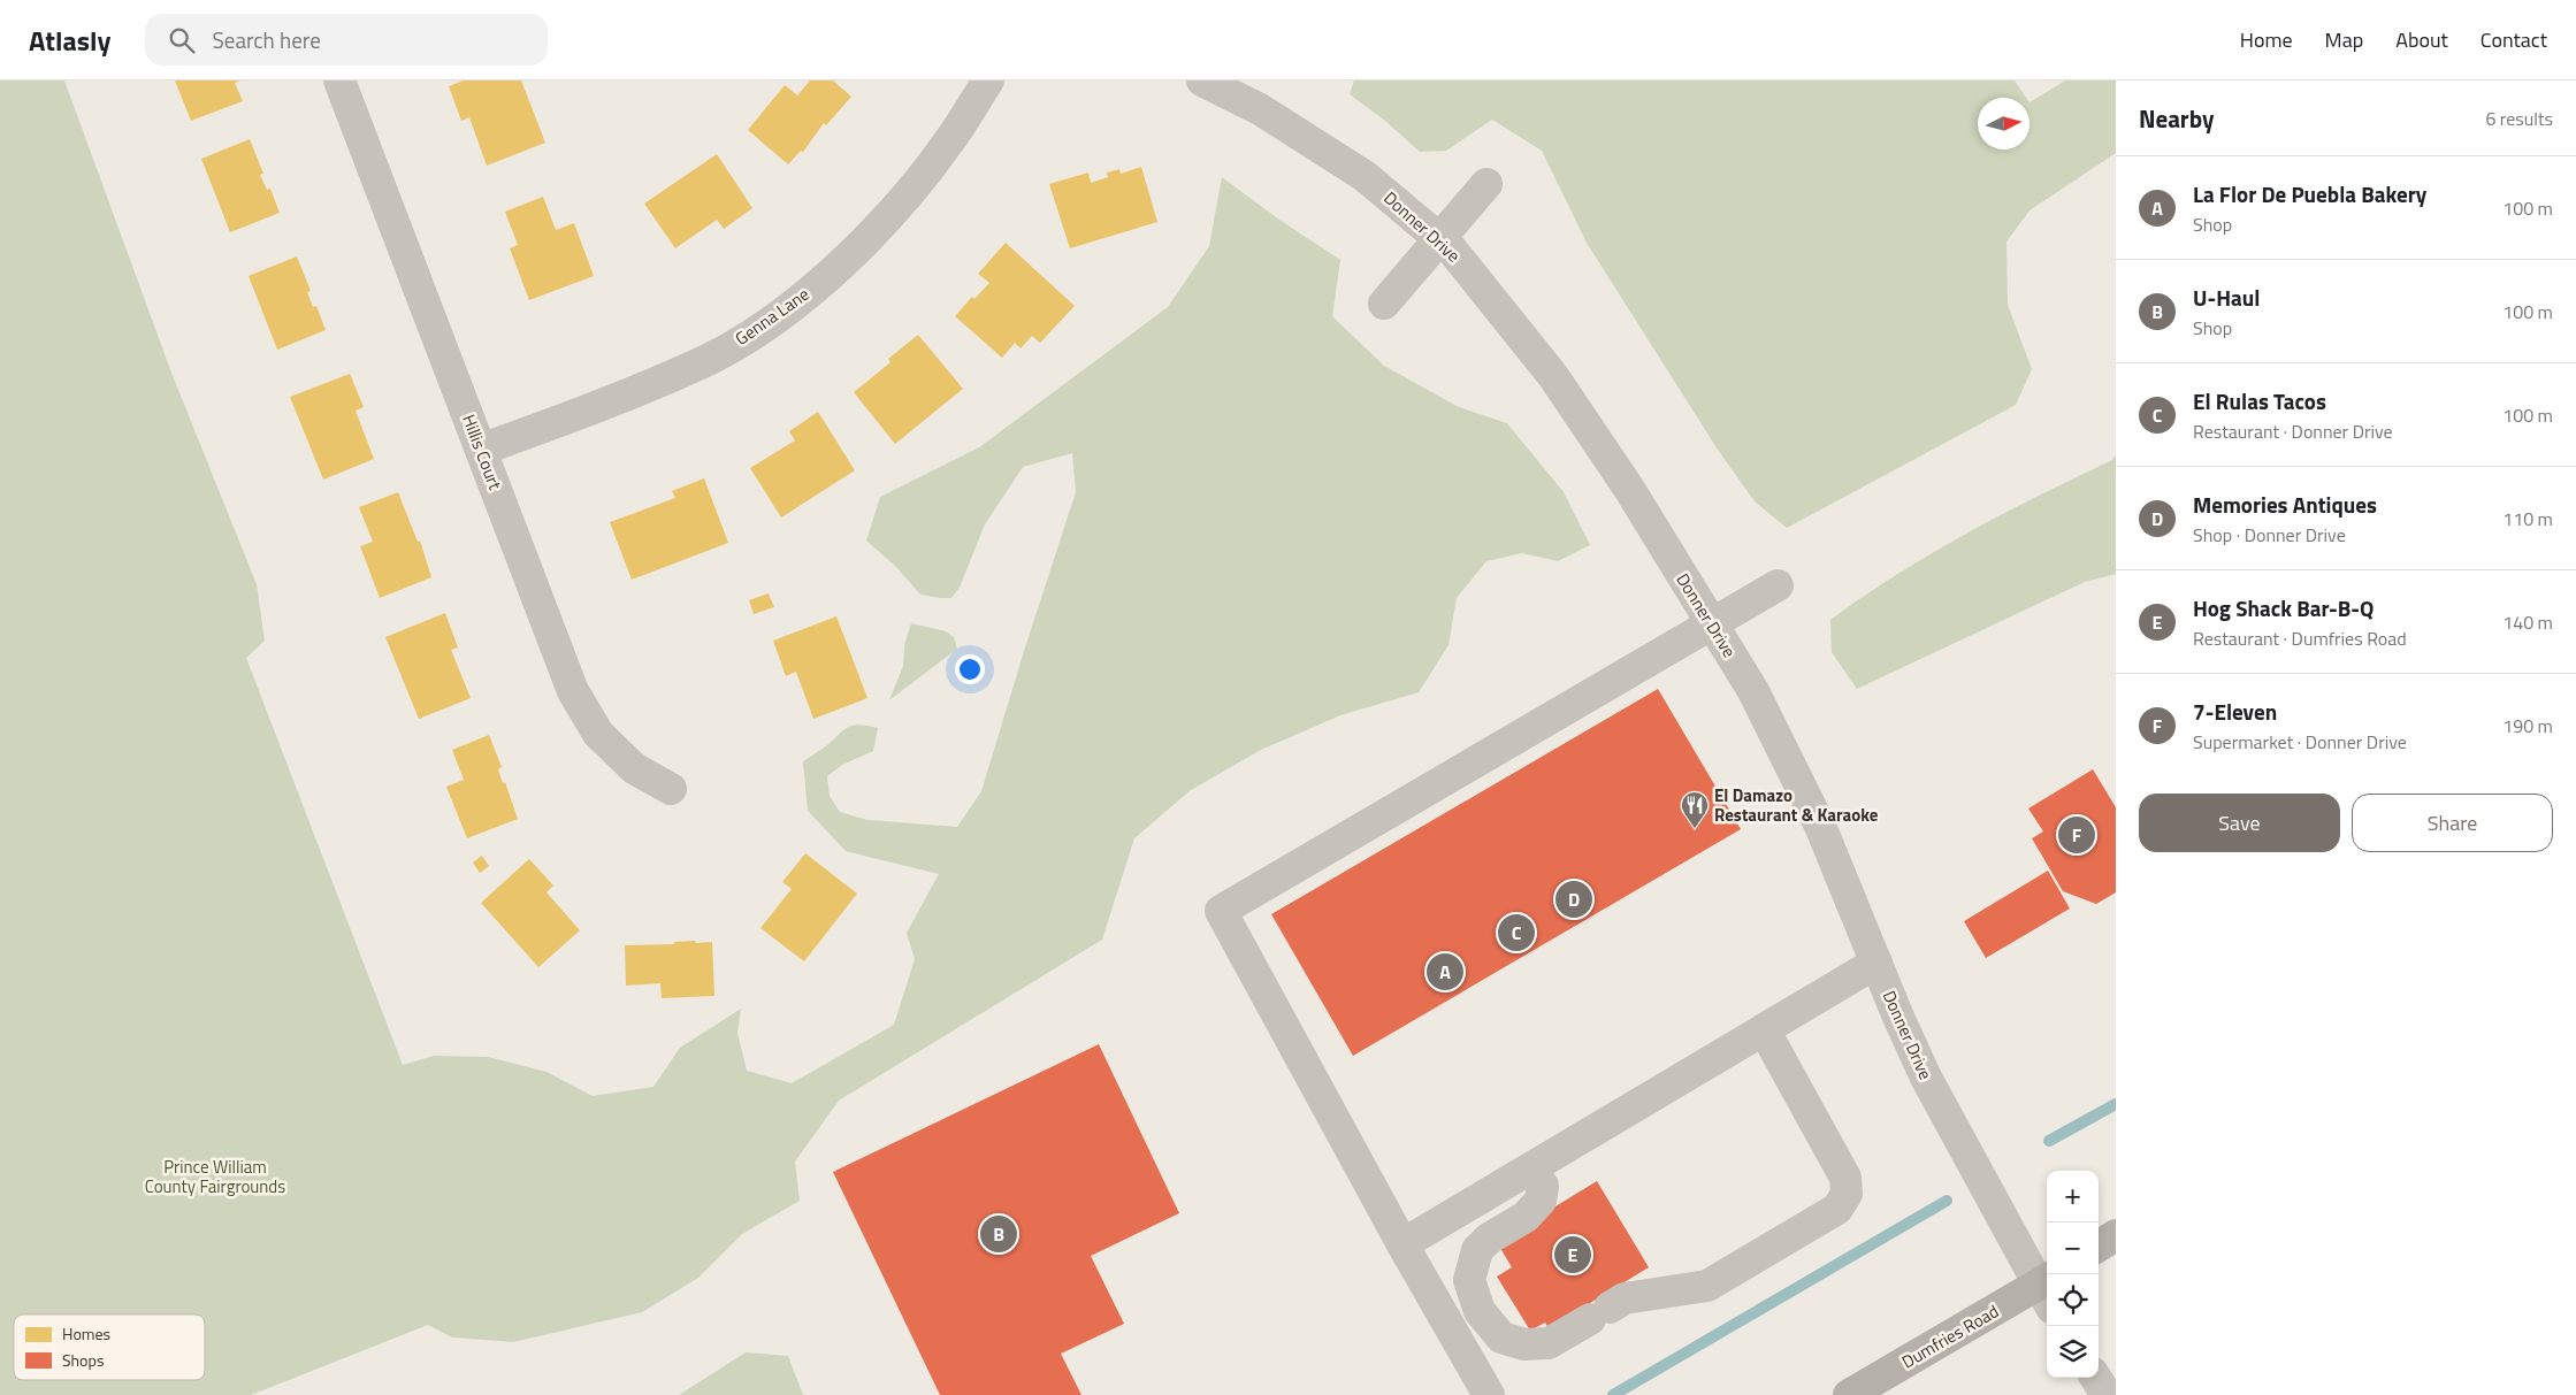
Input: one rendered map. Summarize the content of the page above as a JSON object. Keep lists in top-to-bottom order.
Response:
{
  "streets": {
    "main road": ["Dumfries Road"],
    "street": ["Donner Drive", "Genna Lane", "Hillis Court"]
  },
  "crossings": [
    ["Donner Drive", "Dumfries Road"],
    ["Genna Lane", "Hillis Court"]
  ],
  "parks": ["Prince William County Fairgrounds"],
  "places": {
    "restaurant": ["El Damazo Restaurant & Karaoke"]
  },
  "legend": ["Homes", "Shops"],
  "north": "right",
  "page": {
    "header": "Atlasly",
    "search": "Search here",
    "nav": [
      "Home",
      "Map",
      "About",
      "Contact"
    ],
    "heading": ["Nearby", "6 results"],
    "list": [
      {
        "mark": "A",
        "name": "La Flor De Puebla Bakery",
        "note": "Shop",
        "value": "100 m"
      },
      {
        "mark": "B",
        "name": "U-Haul",
        "note": "Shop",
        "value": "100 m"
      },
      {
        "mark": "C",
        "name": "El Rulas Tacos",
        "note": "Restaurant · Donner Drive",
        "value": "100 m"
      },
      {
        "mark": "D",
        "name": "Memories Antiques",
        "note": "Shop · Donner Drive",
        "value": "110 m"
      },
      {
        "mark": "E",
        "name": "Hog Shack Bar-B-Q",
        "note": "Restaurant · Dumfries Road",
        "value": "140 m"
      },
      {
        "mark": "F",
        "name": "7-Eleven",
        "note": "Supermarket · Donner Drive",
        "value": "190 m"
      }
    ],
    "buttons": ["Save", "Share"],
    "pins": [
      "F",
      "D",
      "C",
      "A",
      "B",
      "E"
    ],
    "map_buttons": ["+", "−"]
  }
}
